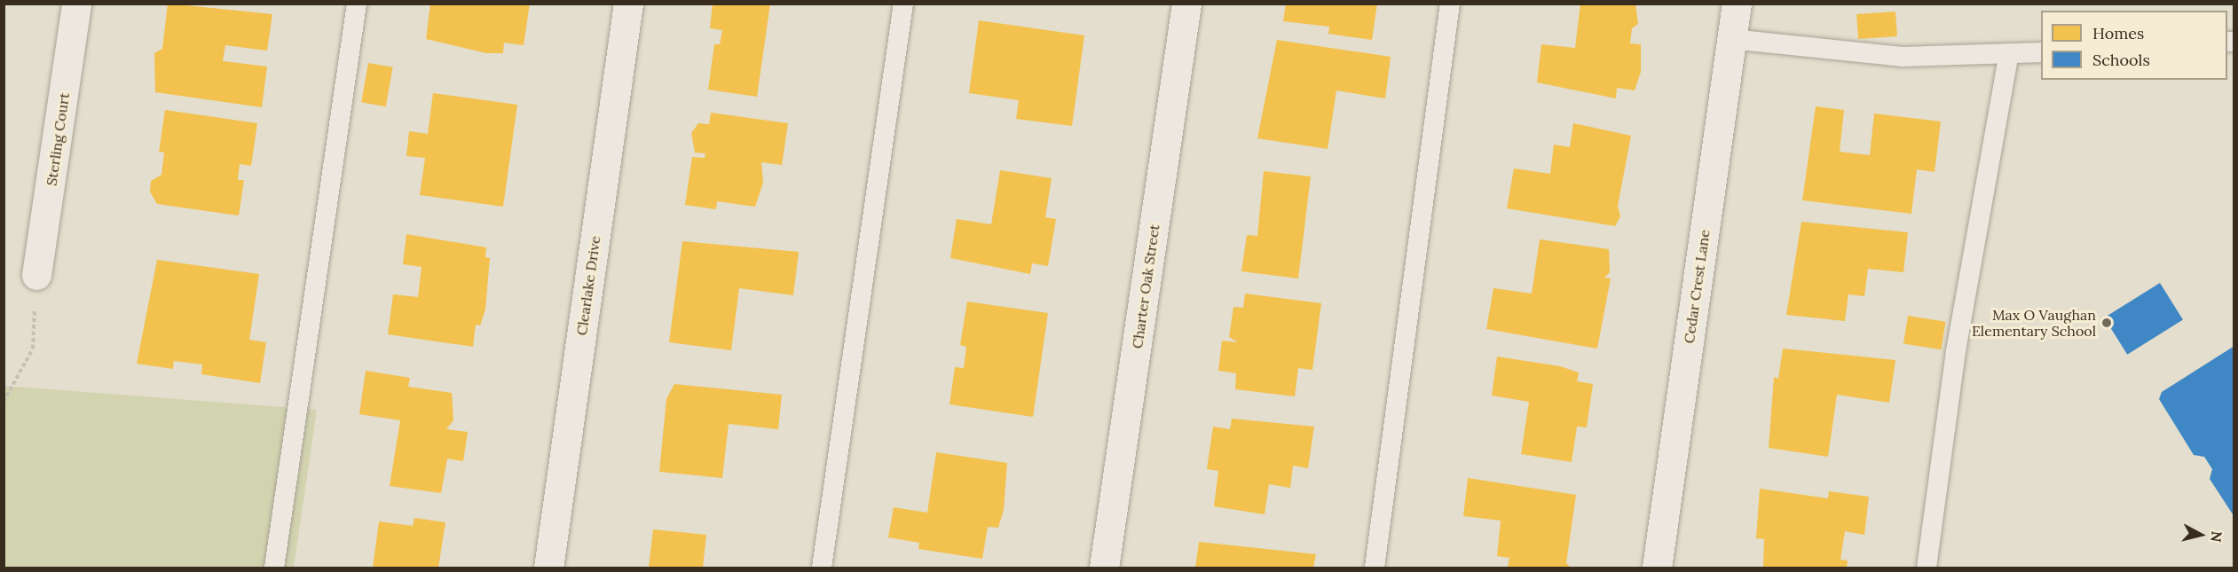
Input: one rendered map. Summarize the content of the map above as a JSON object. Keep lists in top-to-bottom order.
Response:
{
  "streets": {
    "street": [
      "Sterling Court",
      "Clearlake Drive",
      "Charter Oak Street",
      "Cedar Crest Lane"
    ]
  },
  "places": ["Max O Vaughan Elementary School"],
  "legend": ["Homes", "Schools"],
  "north": "right"
}
